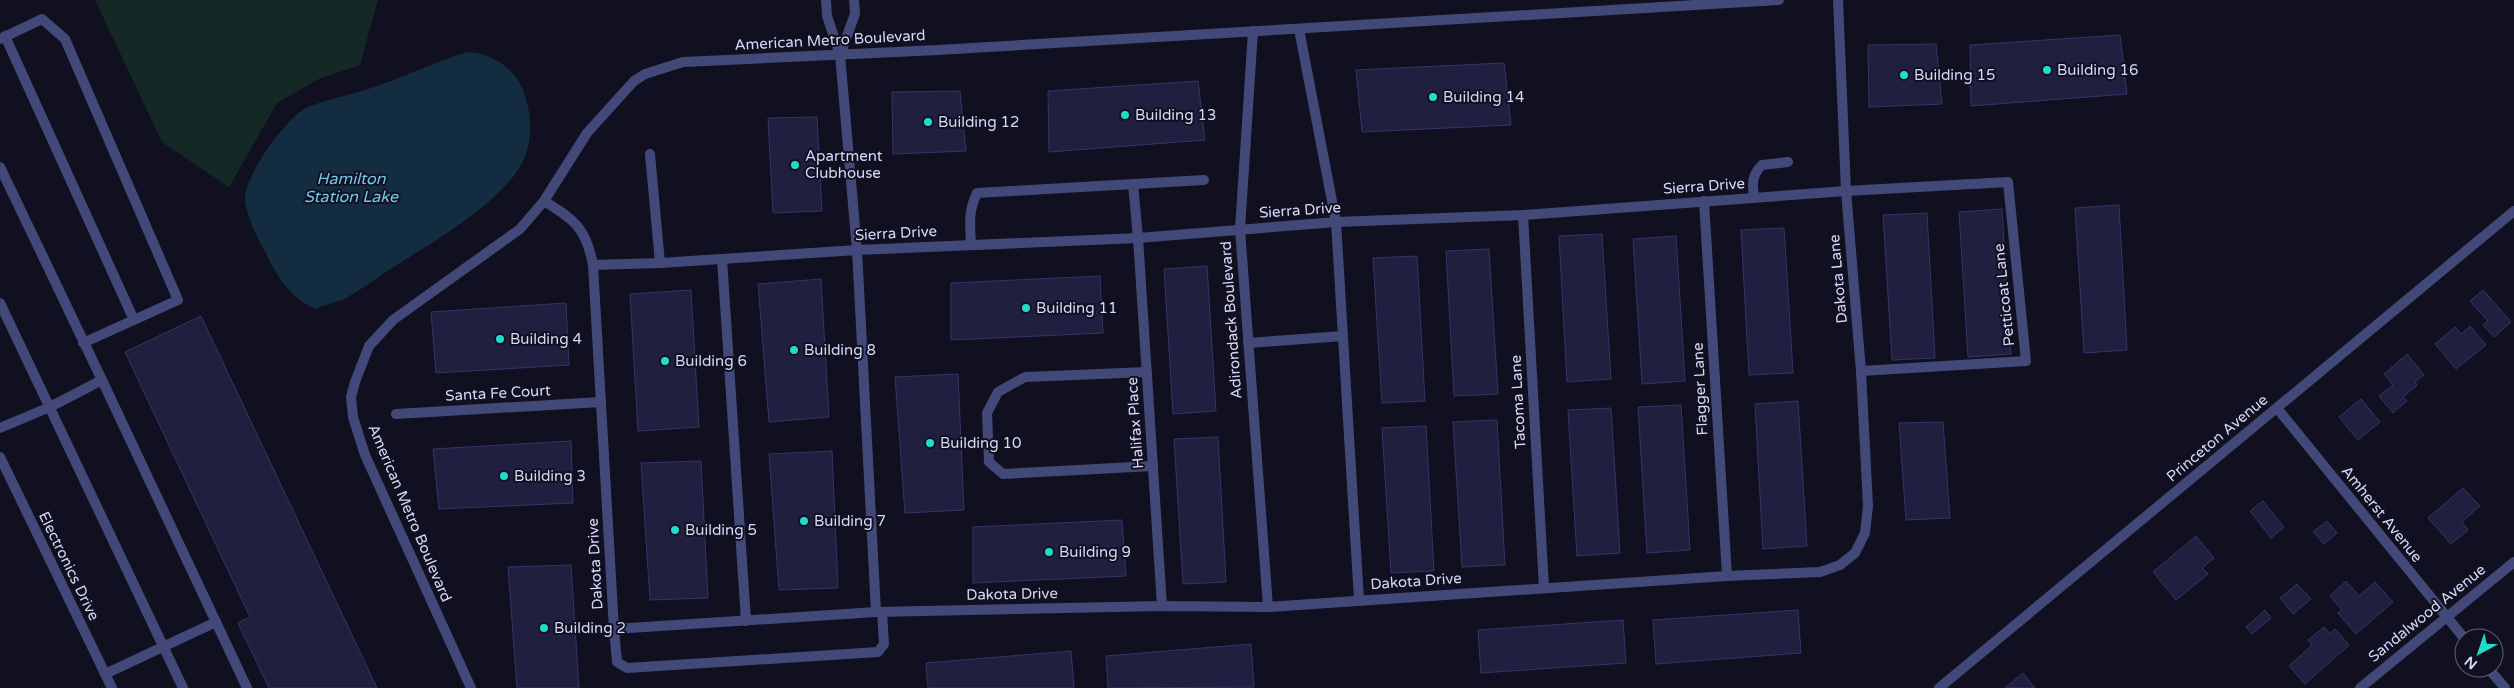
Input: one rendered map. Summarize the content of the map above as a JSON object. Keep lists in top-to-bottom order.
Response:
{
  "streets": {
    "street": [
      "American Metro Boulevard",
      "Sierra Drive",
      "Dakota Lane",
      "Petticoat Lane",
      "Adirondack Boulevard",
      "Flagger Lane",
      "Santa Fe Court",
      "Tacoma Lane",
      "Halifax Place",
      "Princeton Avenue",
      "Amherst Avenue",
      "Dakota Drive",
      "Electronics Drive",
      "Sandalwood Avenue"
    ]
  },
  "crossings": [
    ["American Metro Boulevard", "Adirondack Boulevard"],
    ["American Metro Boulevard", "Dakota Drive"],
    ["Sierra Drive", "Dakota Lane"],
    ["Sierra Drive", "Petticoat Lane"],
    ["Sierra Drive", "Adirondack Boulevard"],
    ["Sierra Drive", "Flagger Lane"],
    ["Sierra Drive", "Tacoma Lane"],
    ["Sierra Drive", "Halifax Place"],
    ["Sierra Drive", "Dakota Drive"],
    ["Dakota Lane", "Petticoat Lane"],
    ["Dakota Lane", "Dakota Drive"],
    ["Adirondack Boulevard", "Dakota Drive"],
    ["Flagger Lane", "Dakota Drive"],
    ["Santa Fe Court", "Dakota Drive"],
    ["Tacoma Lane", "Dakota Drive"],
    ["Halifax Place", "Dakota Drive"],
    ["Princeton Avenue", "Amherst Avenue"],
    ["Amherst Avenue", "Sandalwood Avenue"]
  ],
  "water": ["Hamilton Station Lake"],
  "places": [
    "Building 16",
    "Building 15",
    "Building 14",
    "Building 13",
    "Building 12",
    "Apartment Clubhouse",
    "Building 11",
    "Building 4",
    "Building 8",
    "Building 6",
    "Building 10",
    "Building 3",
    "Building 7",
    "Building 5",
    "Building 9",
    "Building 2"
  ],
  "north": "bottom left"
}
